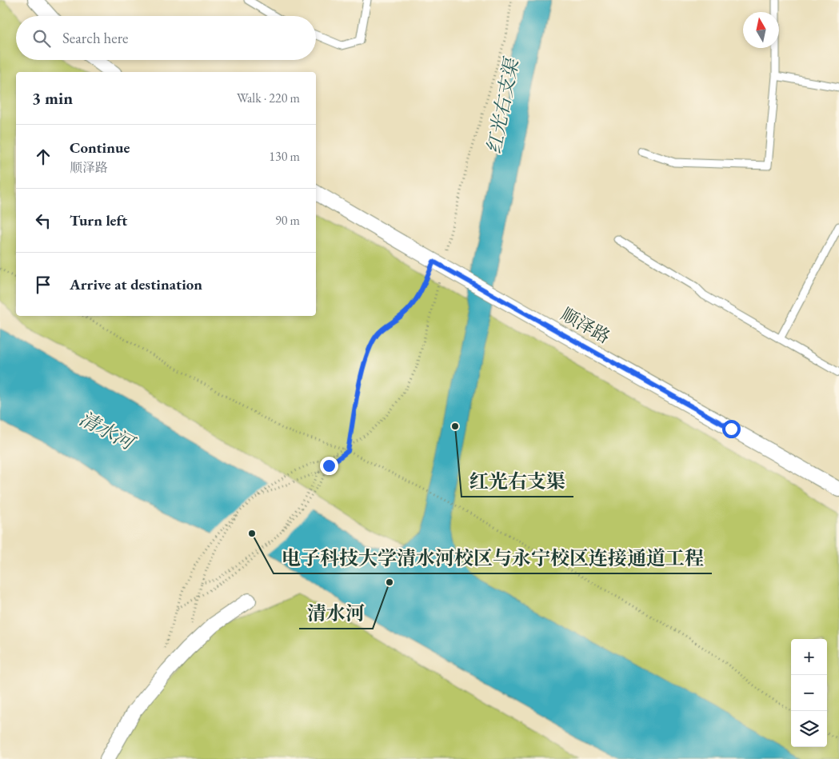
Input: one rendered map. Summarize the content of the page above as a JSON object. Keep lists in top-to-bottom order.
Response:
{
  "streets": {
    "street": ["顺泽路"]
  },
  "water": ["红光右支渠", "清水河"],
  "places": ["红光右支渠", "电子科技大学清水河校区与永宁校区连接通道工程", "清水河"],
  "north": "top",
  "page": {
    "search": "Search here",
    "heading": ["3 min", "Walk · 220 m"],
    "list": [
      ["Continue", "顺泽路", "130 m"],
      ["Turn left", "90 m"],
      "Arrive at destination"
    ],
    "map_buttons": ["+", "−"]
  }
}
